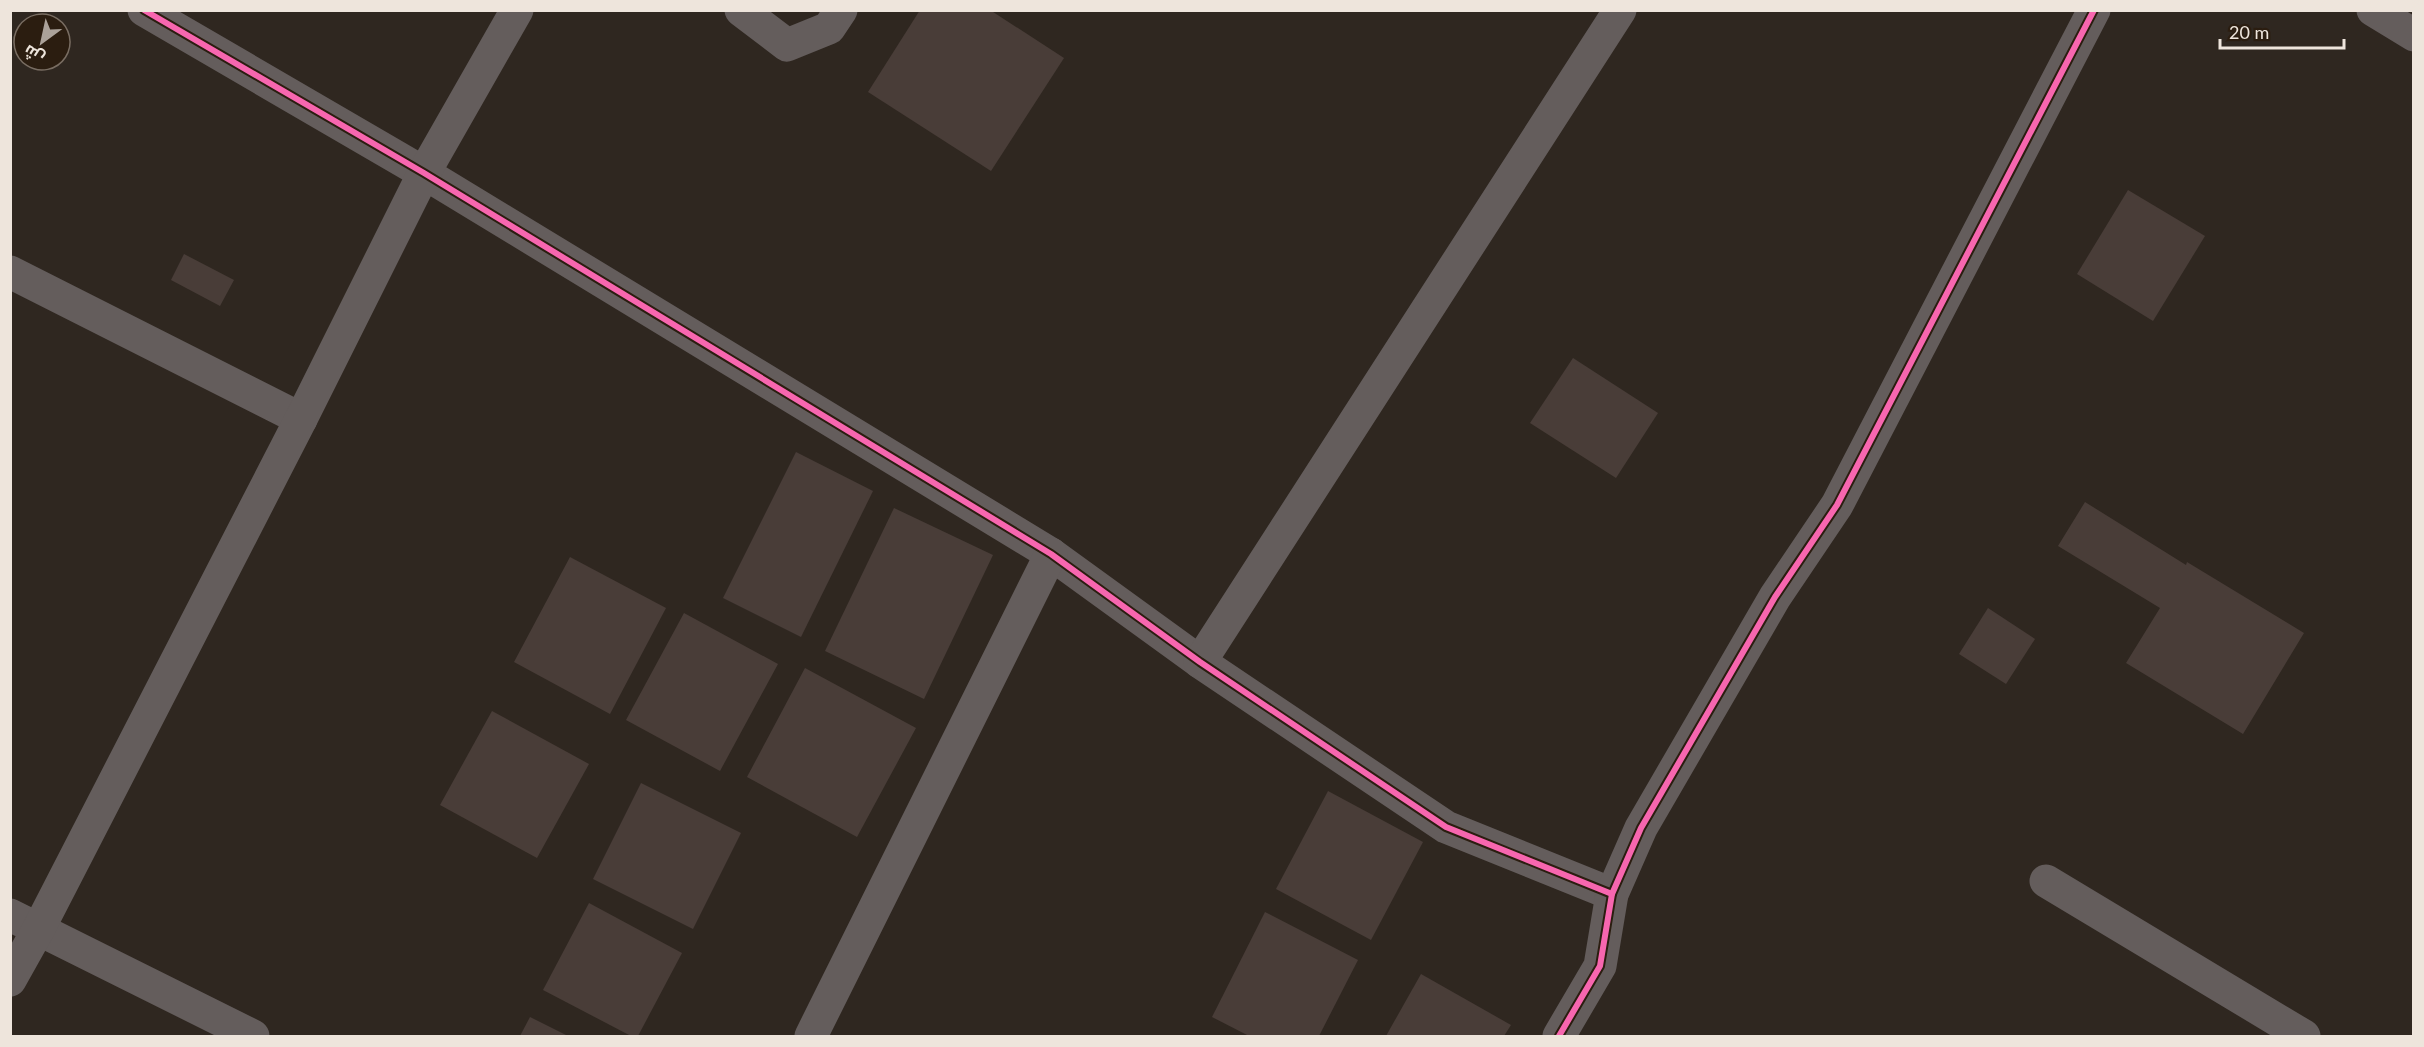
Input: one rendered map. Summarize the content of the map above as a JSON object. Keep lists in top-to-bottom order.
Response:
{
  "scale_bar": "20 m",
  "north": "bottom left"
}
